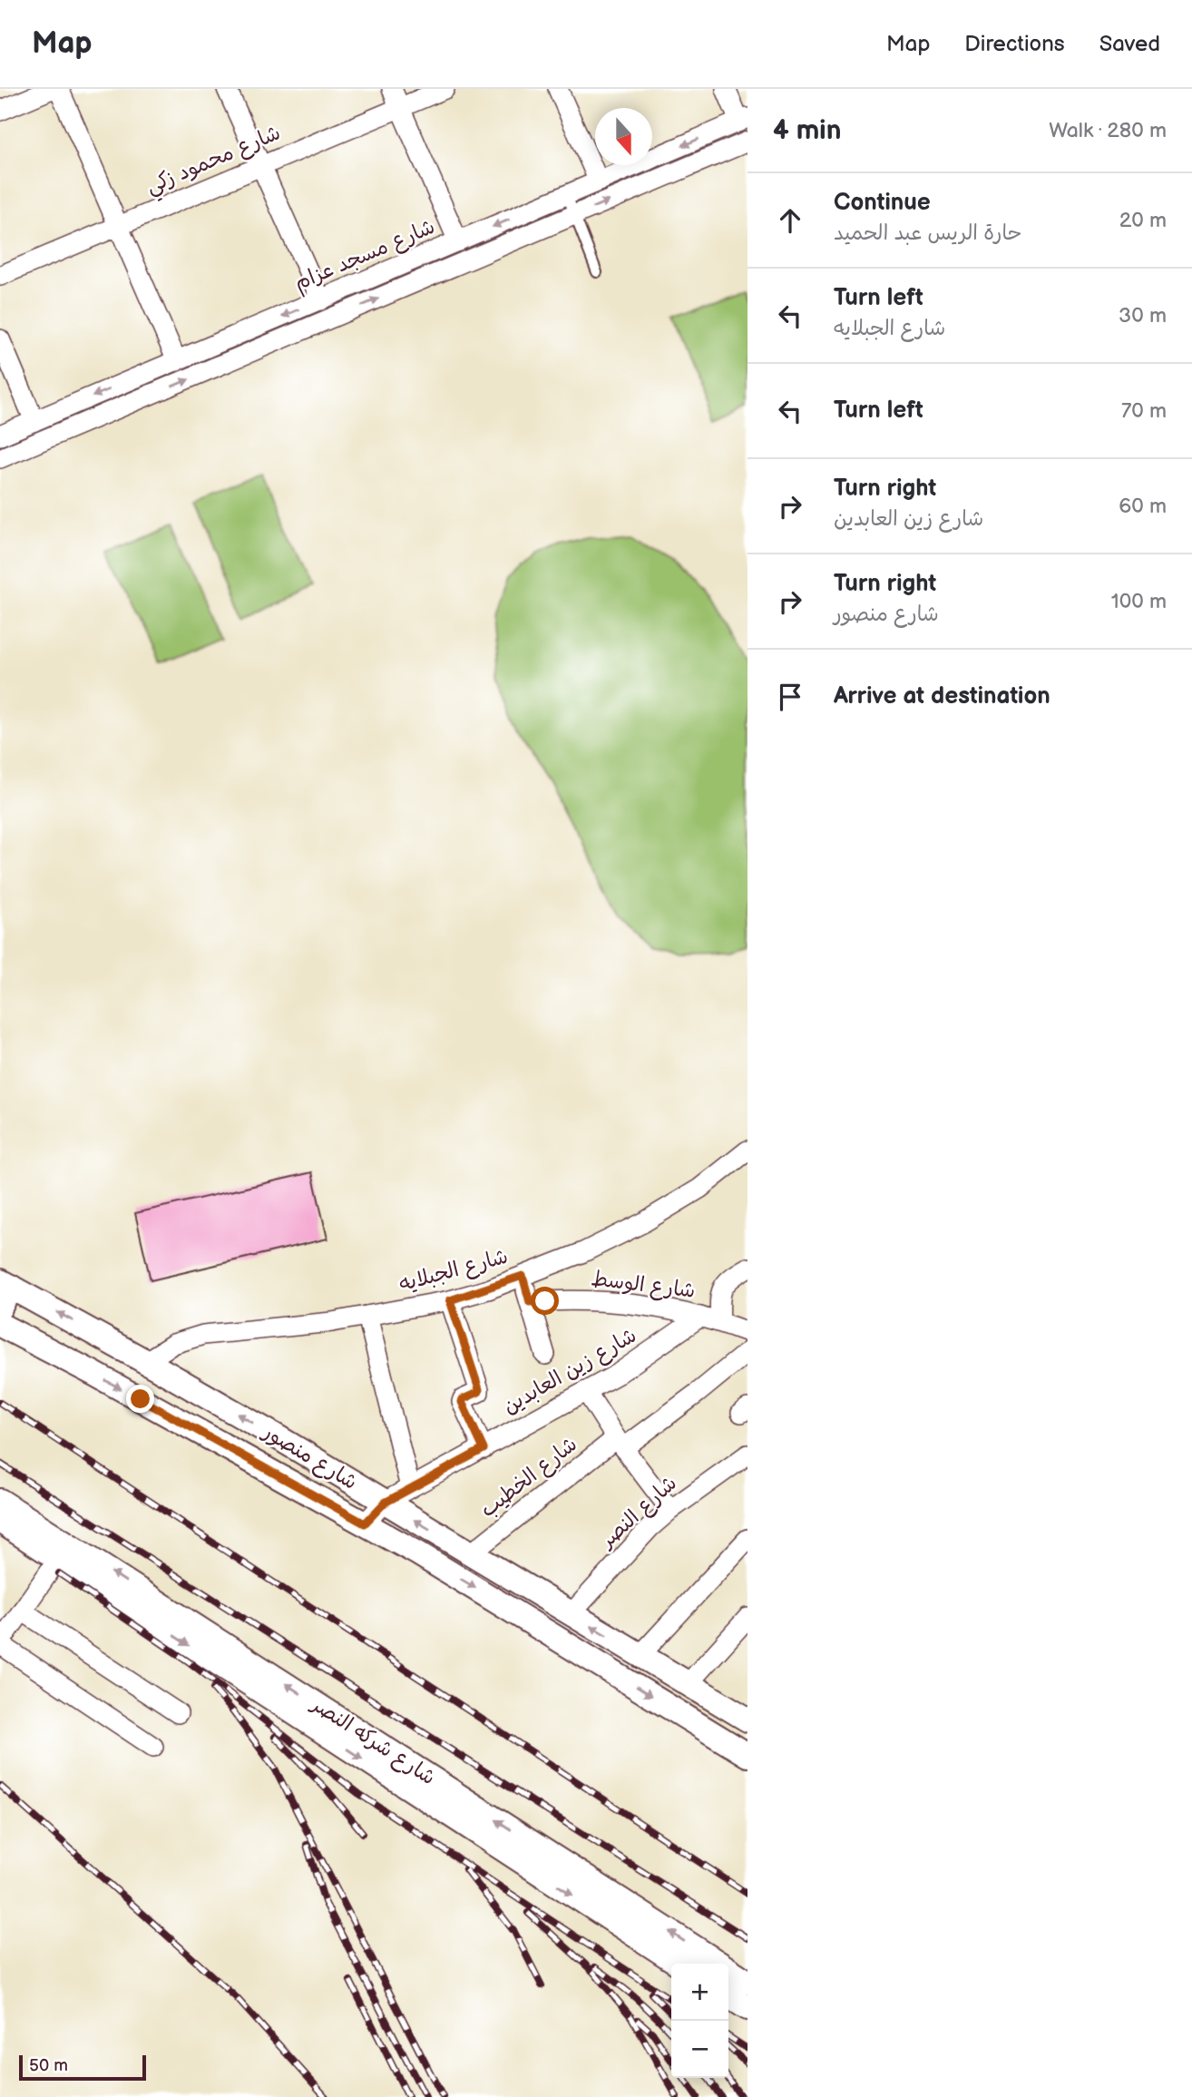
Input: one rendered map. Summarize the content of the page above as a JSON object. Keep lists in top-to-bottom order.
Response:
{
  "streets": {
    "street": [
      "شارع محمود زكي",
      "شارع مسجد عزام",
      "شارع الجبلايه",
      "شارع الوسط",
      "شارع زين العابدين",
      "شارع منصور",
      "شارع الخطيب",
      "شارع النصر",
      "شارع شركه النصر"
    ]
  },
  "crossings": [
    ["شارع الجبلايه", "شارع منصور"],
    ["شارع الوسط", "شارع زين العابدين"],
    ["شارع زين العابدين", "شارع منصور"],
    ["شارع منصور", "شارع الخطيب"],
    ["شارع منصور", "شارع النصر"]
  ],
  "scale_bar": "50 m",
  "north": "bottom",
  "page": {
    "header": "Map",
    "nav": ["Map", "Directions", "Saved"],
    "heading": ["4 min", "Walk · 280 m"],
    "list": [
      ["Continue", "حارة الريس عبد الحميد", "20 m"],
      ["Turn left", "شارع الجبلايه", "30 m"],
      ["Turn left", "70 m"],
      ["Turn right", "شارع زين العابدين", "60 m"],
      ["Turn right", "شارع منصور", "100 m"],
      "Arrive at destination"
    ],
    "map_buttons": ["+", "−"],
    "scale": "50 m"
  }
}
